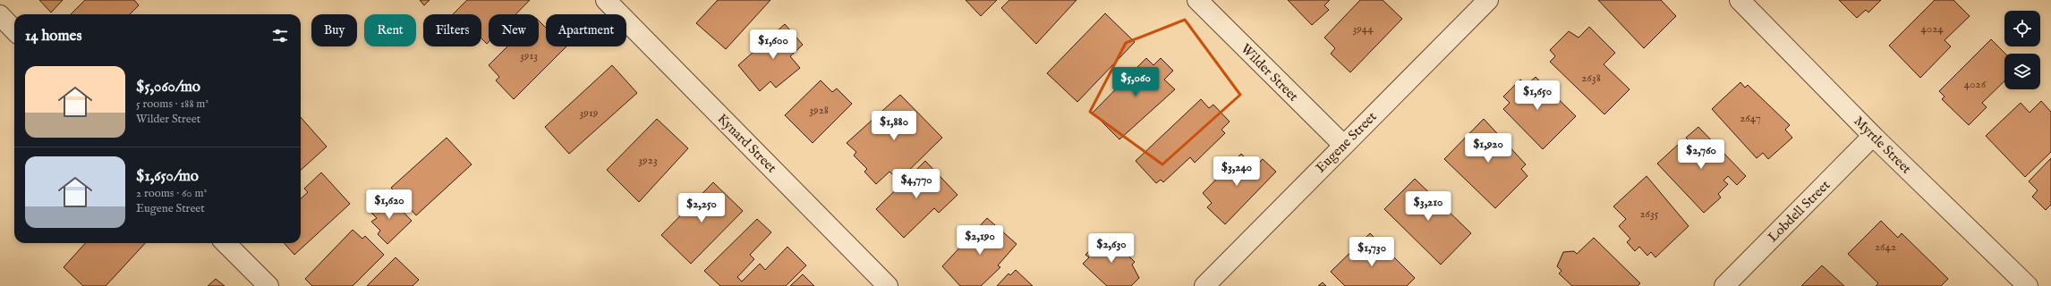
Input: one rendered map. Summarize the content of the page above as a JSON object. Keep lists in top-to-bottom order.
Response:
{
  "streets": {
    "street": [
      "Wilder Street",
      "Eugene Street",
      "Kynard Street",
      "Myrtle Street",
      "Lobdell Street"
    ]
  },
  "crossings": [
    ["Wilder Street", "Eugene Street"],
    ["Myrtle Street", "Lobdell Street"]
  ],
  "house_numbers": [
    "3944",
    "4024",
    "3913",
    "2638",
    "4026",
    "3928",
    "3919",
    "2647",
    "3923",
    "2635",
    "2642"
  ],
  "page": {
    "chip": [
      "Buy",
      "Rent",
      "Filters",
      "New",
      "Apartment"
    ],
    "heading": "14 homes",
    "price": [
      "$1,600",
      "$5,060",
      "$1,650",
      "$1,880",
      "$1,920",
      "$2,760",
      "$3,240",
      "$4,770",
      "$1,620",
      "$3,210",
      "$2,250",
      "$2,190",
      "$2,630",
      "$1,730"
    ],
    "list": [
      {
        "name": "$5,060/mo",
        "note": "5 rooms · 188 m² · Wilder Street"
      },
      {
        "name": "$1,650/mo",
        "note": "2 rooms · 60 m² · Eugene Street"
      }
    ]
  }
}
